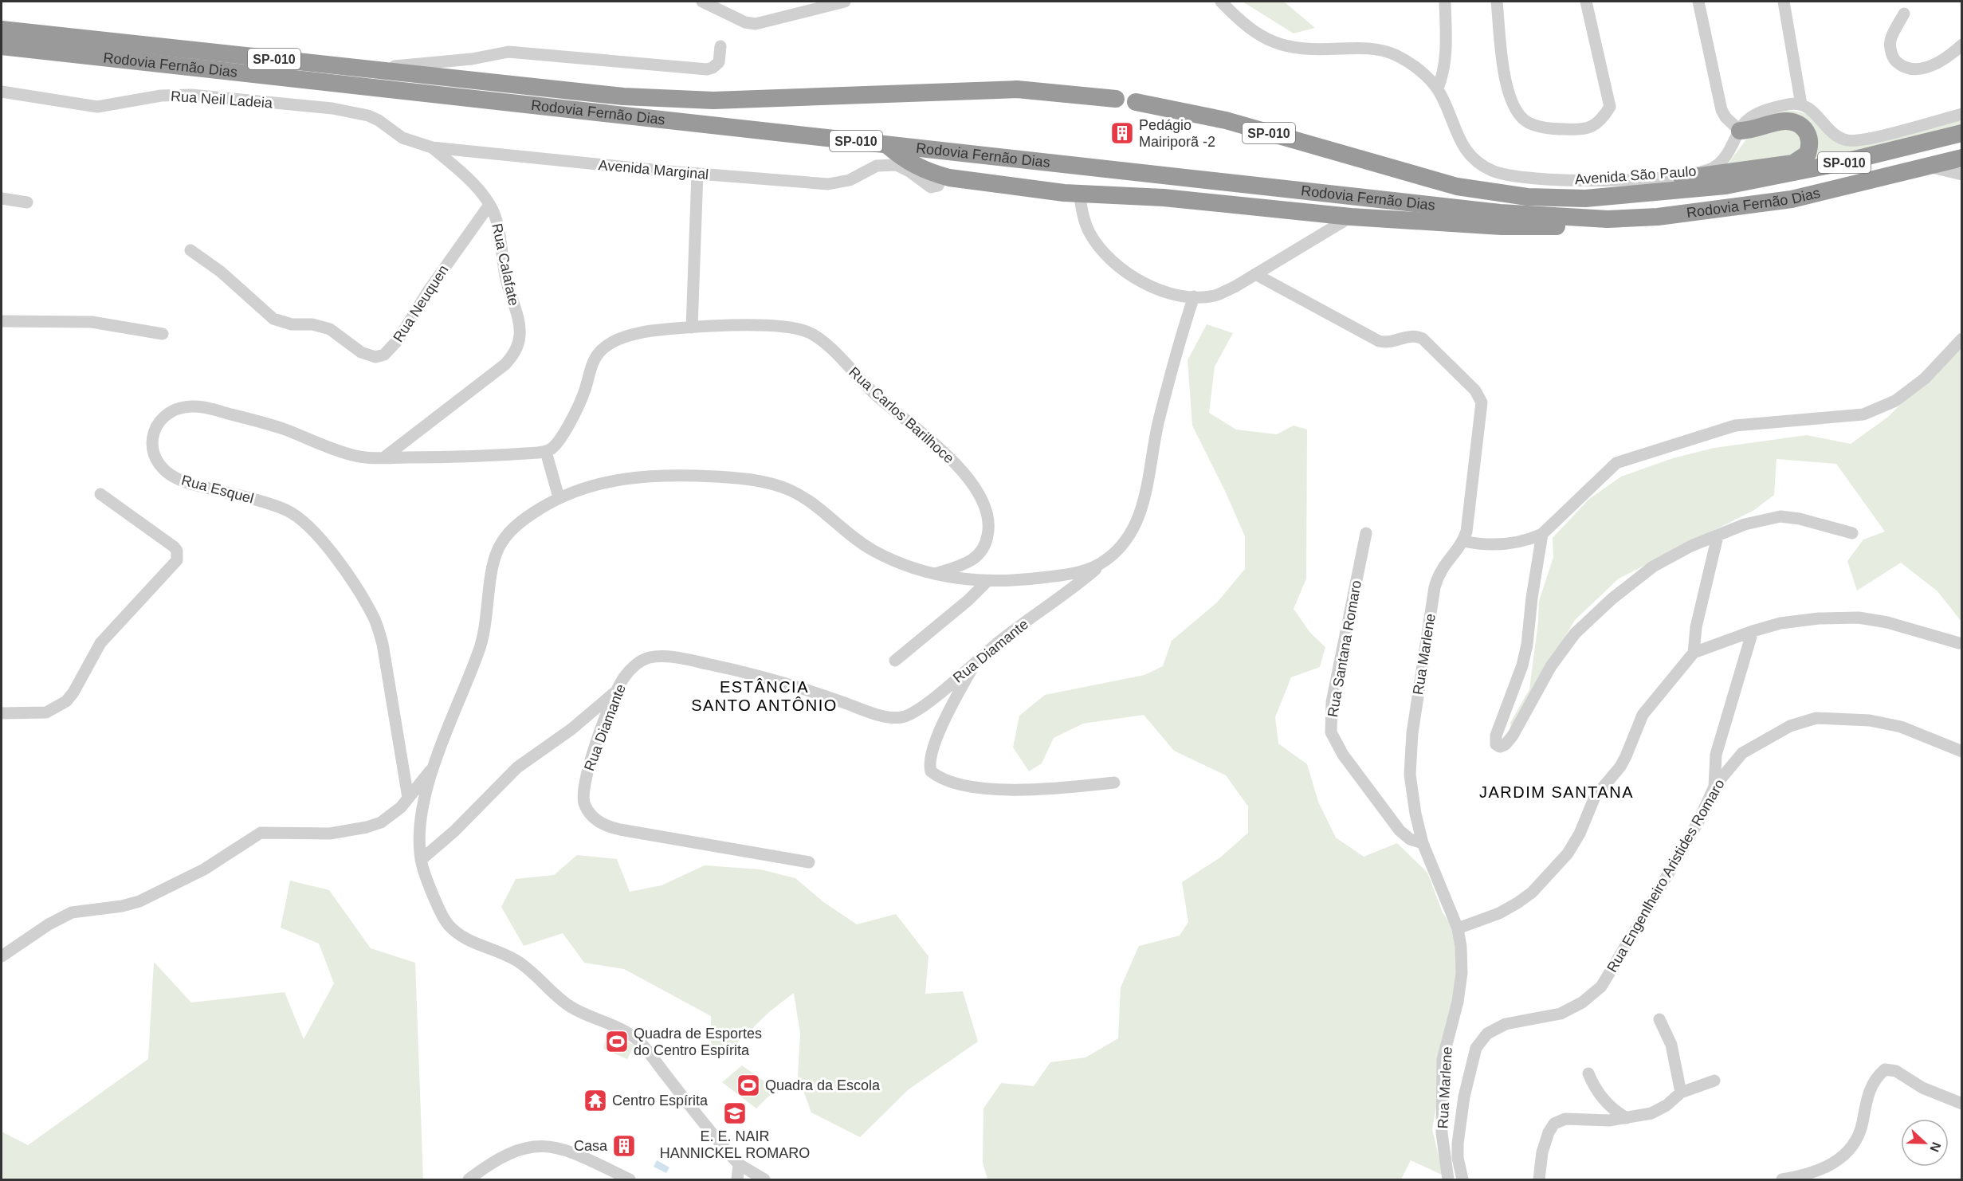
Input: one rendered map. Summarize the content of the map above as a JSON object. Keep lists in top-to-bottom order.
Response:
{
  "streets": {
    "highway": ["SP-010", "Rodovia Fernão Dias"],
    "street": [
      "Rua Neil Ladeia",
      "Avenida Marginal",
      "Avenida São Paulo",
      "Rua Calafate",
      "Rua Neuquen",
      "Rua Carlos Barilhoce",
      "Rua Esquel",
      "Rua Santana Romaro",
      "Rua Diamante",
      "Rua Marlene",
      "Rua Engenlheiro Aristides Romaro"
    ]
  },
  "crossings": [
    ["Rua Neil Ladeia", "Avenida Marginal"],
    ["Avenida Marginal", "Rua Calafate"],
    ["Rua Calafate", "Rua Neuquen"],
    ["Rua Calafate", "Rua Esquel"],
    ["Rua Carlos Barilhoce", "Rua Esquel"],
    ["Rua Santana Romaro", "Rua Marlene"]
  ],
  "districts": ["ESTÂNCIA SANTO ANTÔNIO", "JARDIM SANTANA"],
  "places": {
    "building": ["Pedágio Mairiporã -2", "Casa"],
    "sports": ["Quadra de Esportes do Centro Espírita", "Quadra da Escola"],
    "temple": ["Centro Espírita"],
    "school or university": ["E. E. NAIR HANNICKEL ROMARO"]
  },
  "north": "right"
}
